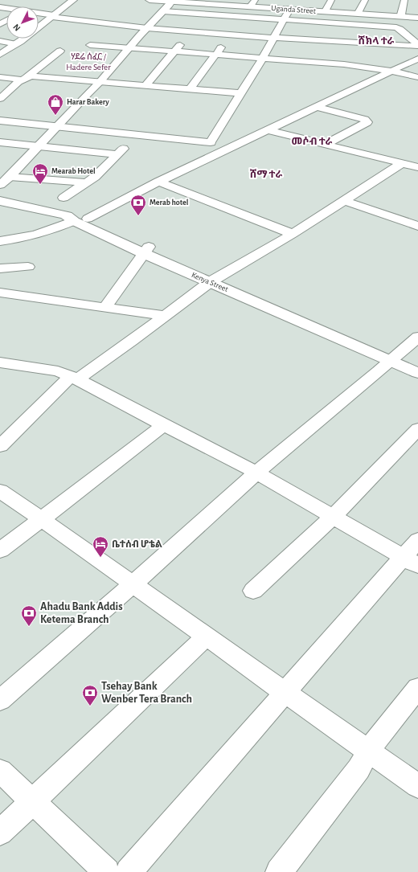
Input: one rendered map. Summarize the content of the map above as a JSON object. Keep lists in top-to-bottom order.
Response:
{
  "streets": {
    "main road": ["Uganda Street", "Kenya Street"]
  },
  "districts": [
    "ሸክላ ተራ",
    "ሃደሬ ሰፈር / Hadere Sefer",
    "መሶብ ተራ",
    "ሸማ ተራ"
  ],
  "places": {
    "shop": ["Harar Bakery"],
    "hotel": ["Mearab Hotel", "ቤተሰብ ሆቴል"],
    "bank": ["Merab hotel", "Ahadu Bank Addis Ketema Branch", "Tsehay Bank Wenber Tera Branch"]
  },
  "north": "bottom left"
}
